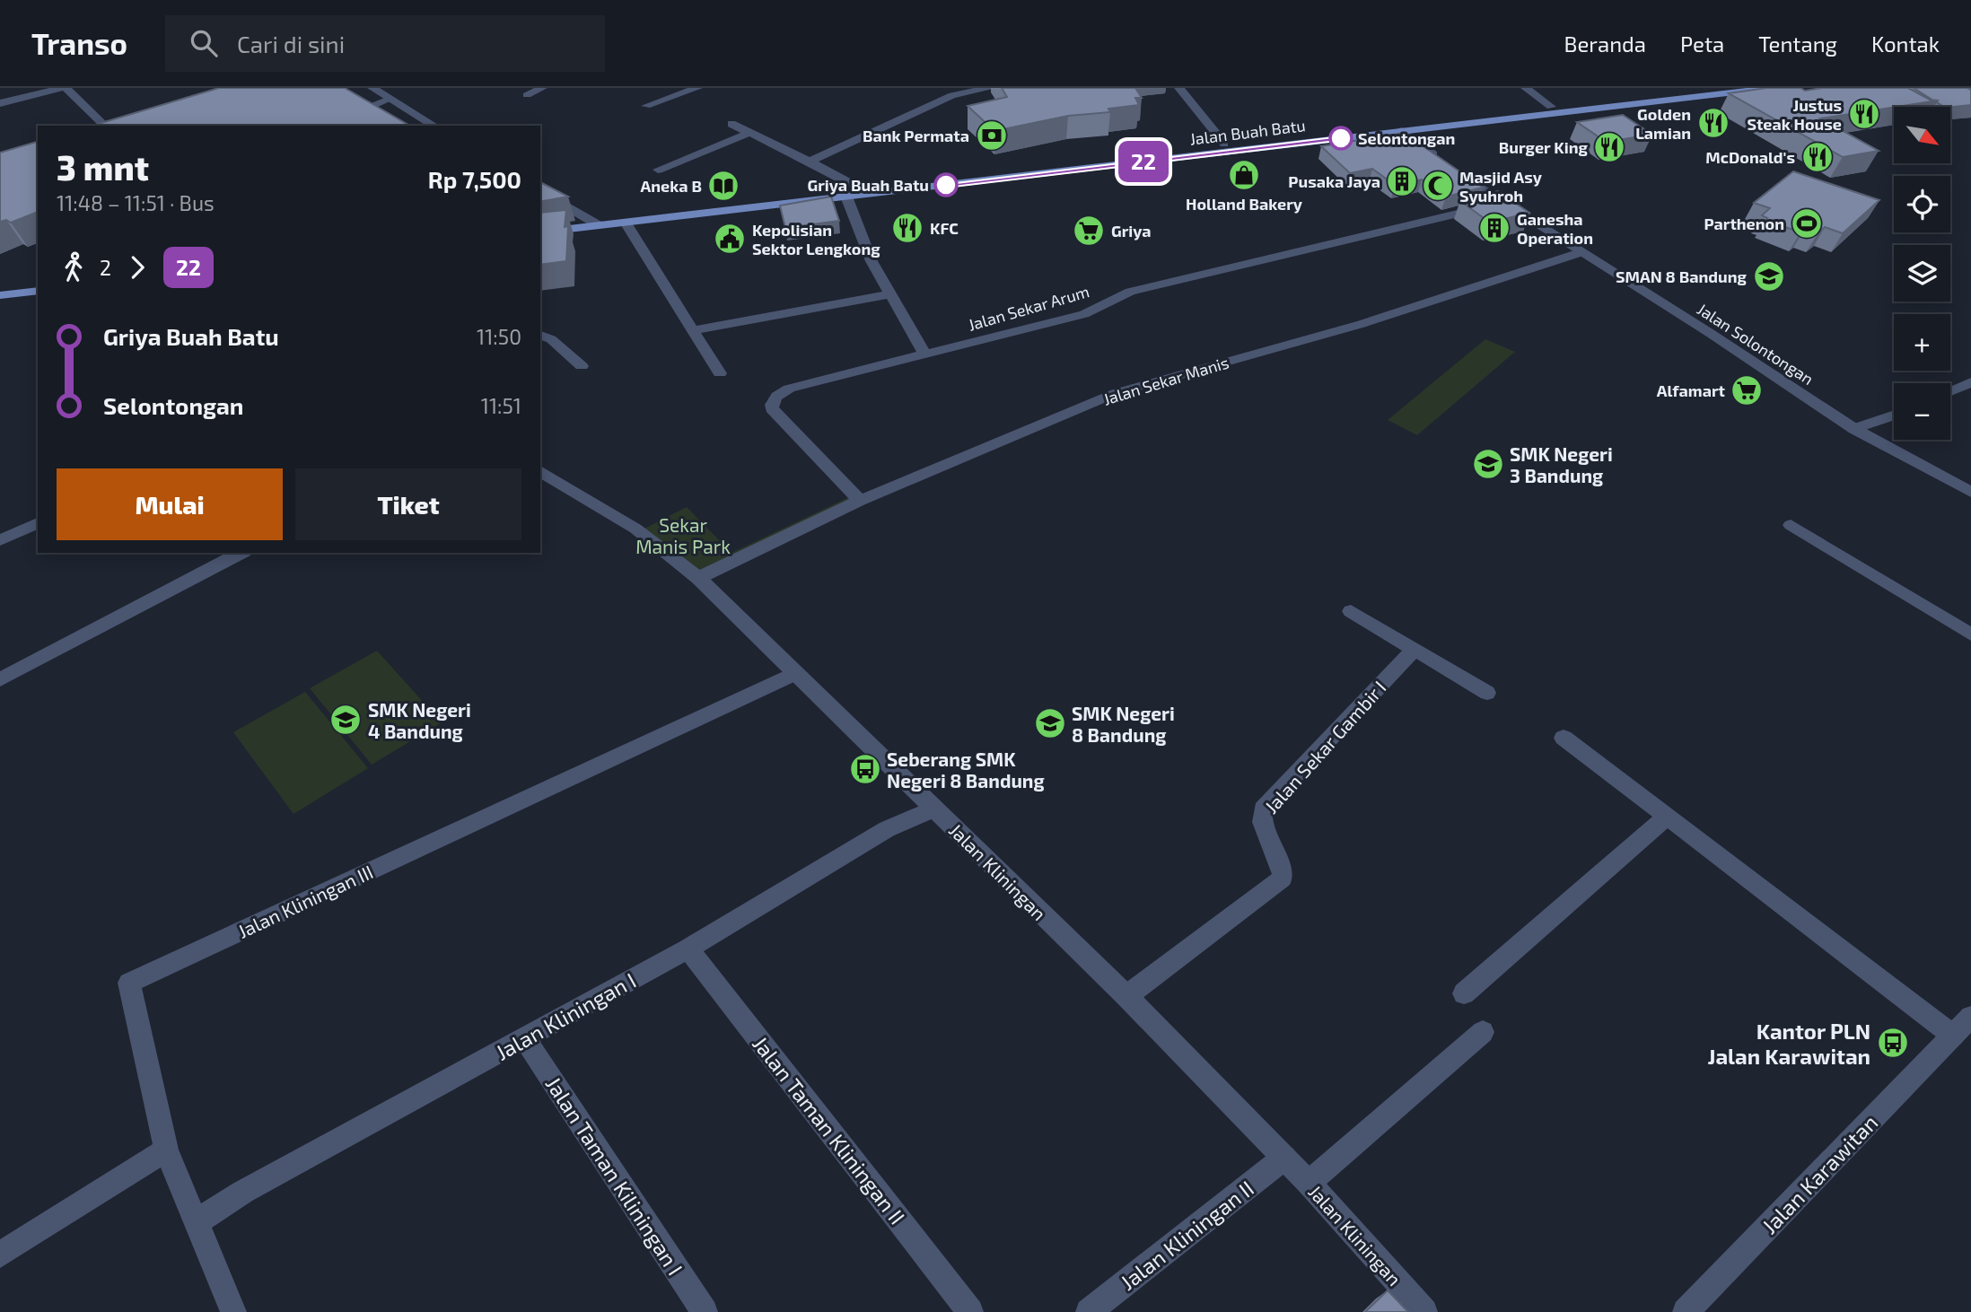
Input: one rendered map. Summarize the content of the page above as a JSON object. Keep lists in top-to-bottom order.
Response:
{
  "streets": {
    "main road": ["Jalan Buah Batu"],
    "street": [
      "Jalan Sekar Arum",
      "Jalan Solontongan",
      "Jalan Sekar Manis",
      "Jalan Sekar Gambir I",
      "Jalan Kliningan",
      "Jalan Kliningan III",
      "Jalan Kliningan I",
      "Jalan Taman Kliningan II",
      "Jalan Karawitan",
      "Jalan Taman Kiliningan I",
      "Jalan Kliningan II"
    ]
  },
  "crossings": [
    ["Jalan Buah Batu", "Jalan Solontongan"],
    ["Jalan Sekar Arum", "Jalan Solontongan"],
    ["Jalan Sekar Arum", "Jalan Sekar Manis"],
    ["Jalan Solontongan", "Jalan Sekar Manis"],
    ["Jalan Sekar Manis", "Jalan Kliningan"],
    ["Jalan Sekar Gambir I", "Jalan Kliningan"],
    ["Jalan Kliningan", "Jalan Kliningan III"],
    ["Jalan Kliningan", "Jalan Kliningan I"],
    ["Jalan Kliningan", "Jalan Kliningan II"],
    ["Jalan Kliningan III", "Jalan Kliningan I"],
    ["Jalan Kliningan I", "Jalan Taman Kliningan II"],
    ["Jalan Kliningan I", "Jalan Taman Kiliningan I"]
  ],
  "parks": ["Sekar Manis Park"],
  "places": {
    "restaurant": [
      "Justus Steak House",
      "Golden Lamian",
      "Burger King",
      "McDonald's",
      "KFC"
    ],
    "bank": ["Bank Permata"],
    "other": ["Selontongan", "Griya Buah Batu"],
    "shop": ["Holland Bakery"],
    "building": ["Pusaka Jaya", "Ganesha Operation"],
    "library": ["Aneka B"],
    "mosque": ["Masjid Asy Syuhroh"],
    "sports": ["Parthenon"],
    "supermarket": ["Griya", "Alfamart"],
    "public building": ["Kepolisian Sektor Lengkong"],
    "school or university": [
      "SMAN 8 Bandung",
      "SMK Negeri 3 Bandung",
      "SMK Negeri 4 Bandung",
      "SMK Negeri 8 Bandung"
    ],
    "bus stop": ["Seberang SMK Negeri 8 Bandung", "Kantor PLN Jalan Karawitan"]
  },
  "lines": ["bus line 22"],
  "north": "bottom right",
  "page": {
    "header": "Transo",
    "search": "Cari di sini",
    "nav": [
      "Beranda",
      "Peta",
      "Tentang",
      "Kontak"
    ],
    "on_map": "22",
    "map_buttons": ["+", "−"],
    "heading": ["3 mnt", "11:48 – 11:51 · Bus", "Rp 7,500"],
    "legs": ["2", "22"],
    "list": [
      {
        "name": "Griya Buah Batu",
        "value": "11:50"
      },
      {
        "name": "Selontongan",
        "value": "11:51"
      }
    ],
    "buttons": ["Mulai", "Tiket"]
  }
}
